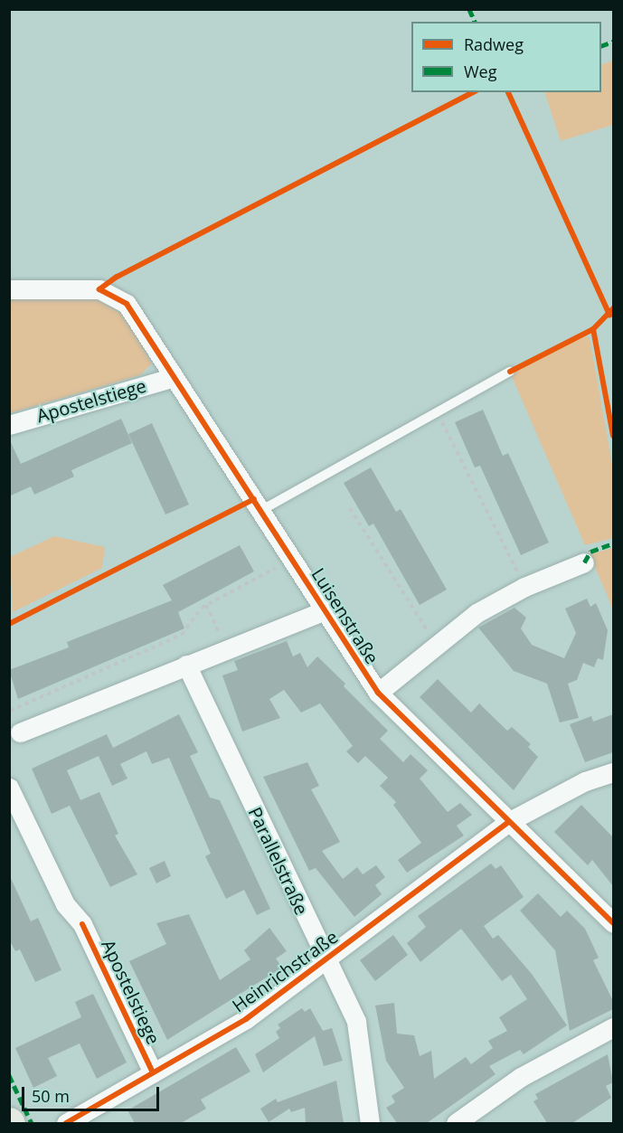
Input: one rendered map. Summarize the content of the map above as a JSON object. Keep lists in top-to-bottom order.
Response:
{
  "streets": {
    "street": [
      "Apostelstiege",
      "Luisenstraße",
      "Parallelstraße",
      "Heinrichstraße"
    ]
  },
  "crossings": [
    ["Apostelstiege", "Luisenstraße"],
    ["Apostelstiege", "Heinrichstraße"],
    ["Luisenstraße", "Parallelstraße"],
    ["Luisenstraße", "Heinrichstraße"],
    ["Parallelstraße", "Heinrichstraße"]
  ],
  "legend": ["Radweg", "Weg"],
  "scale_bar": "50 m"
}
